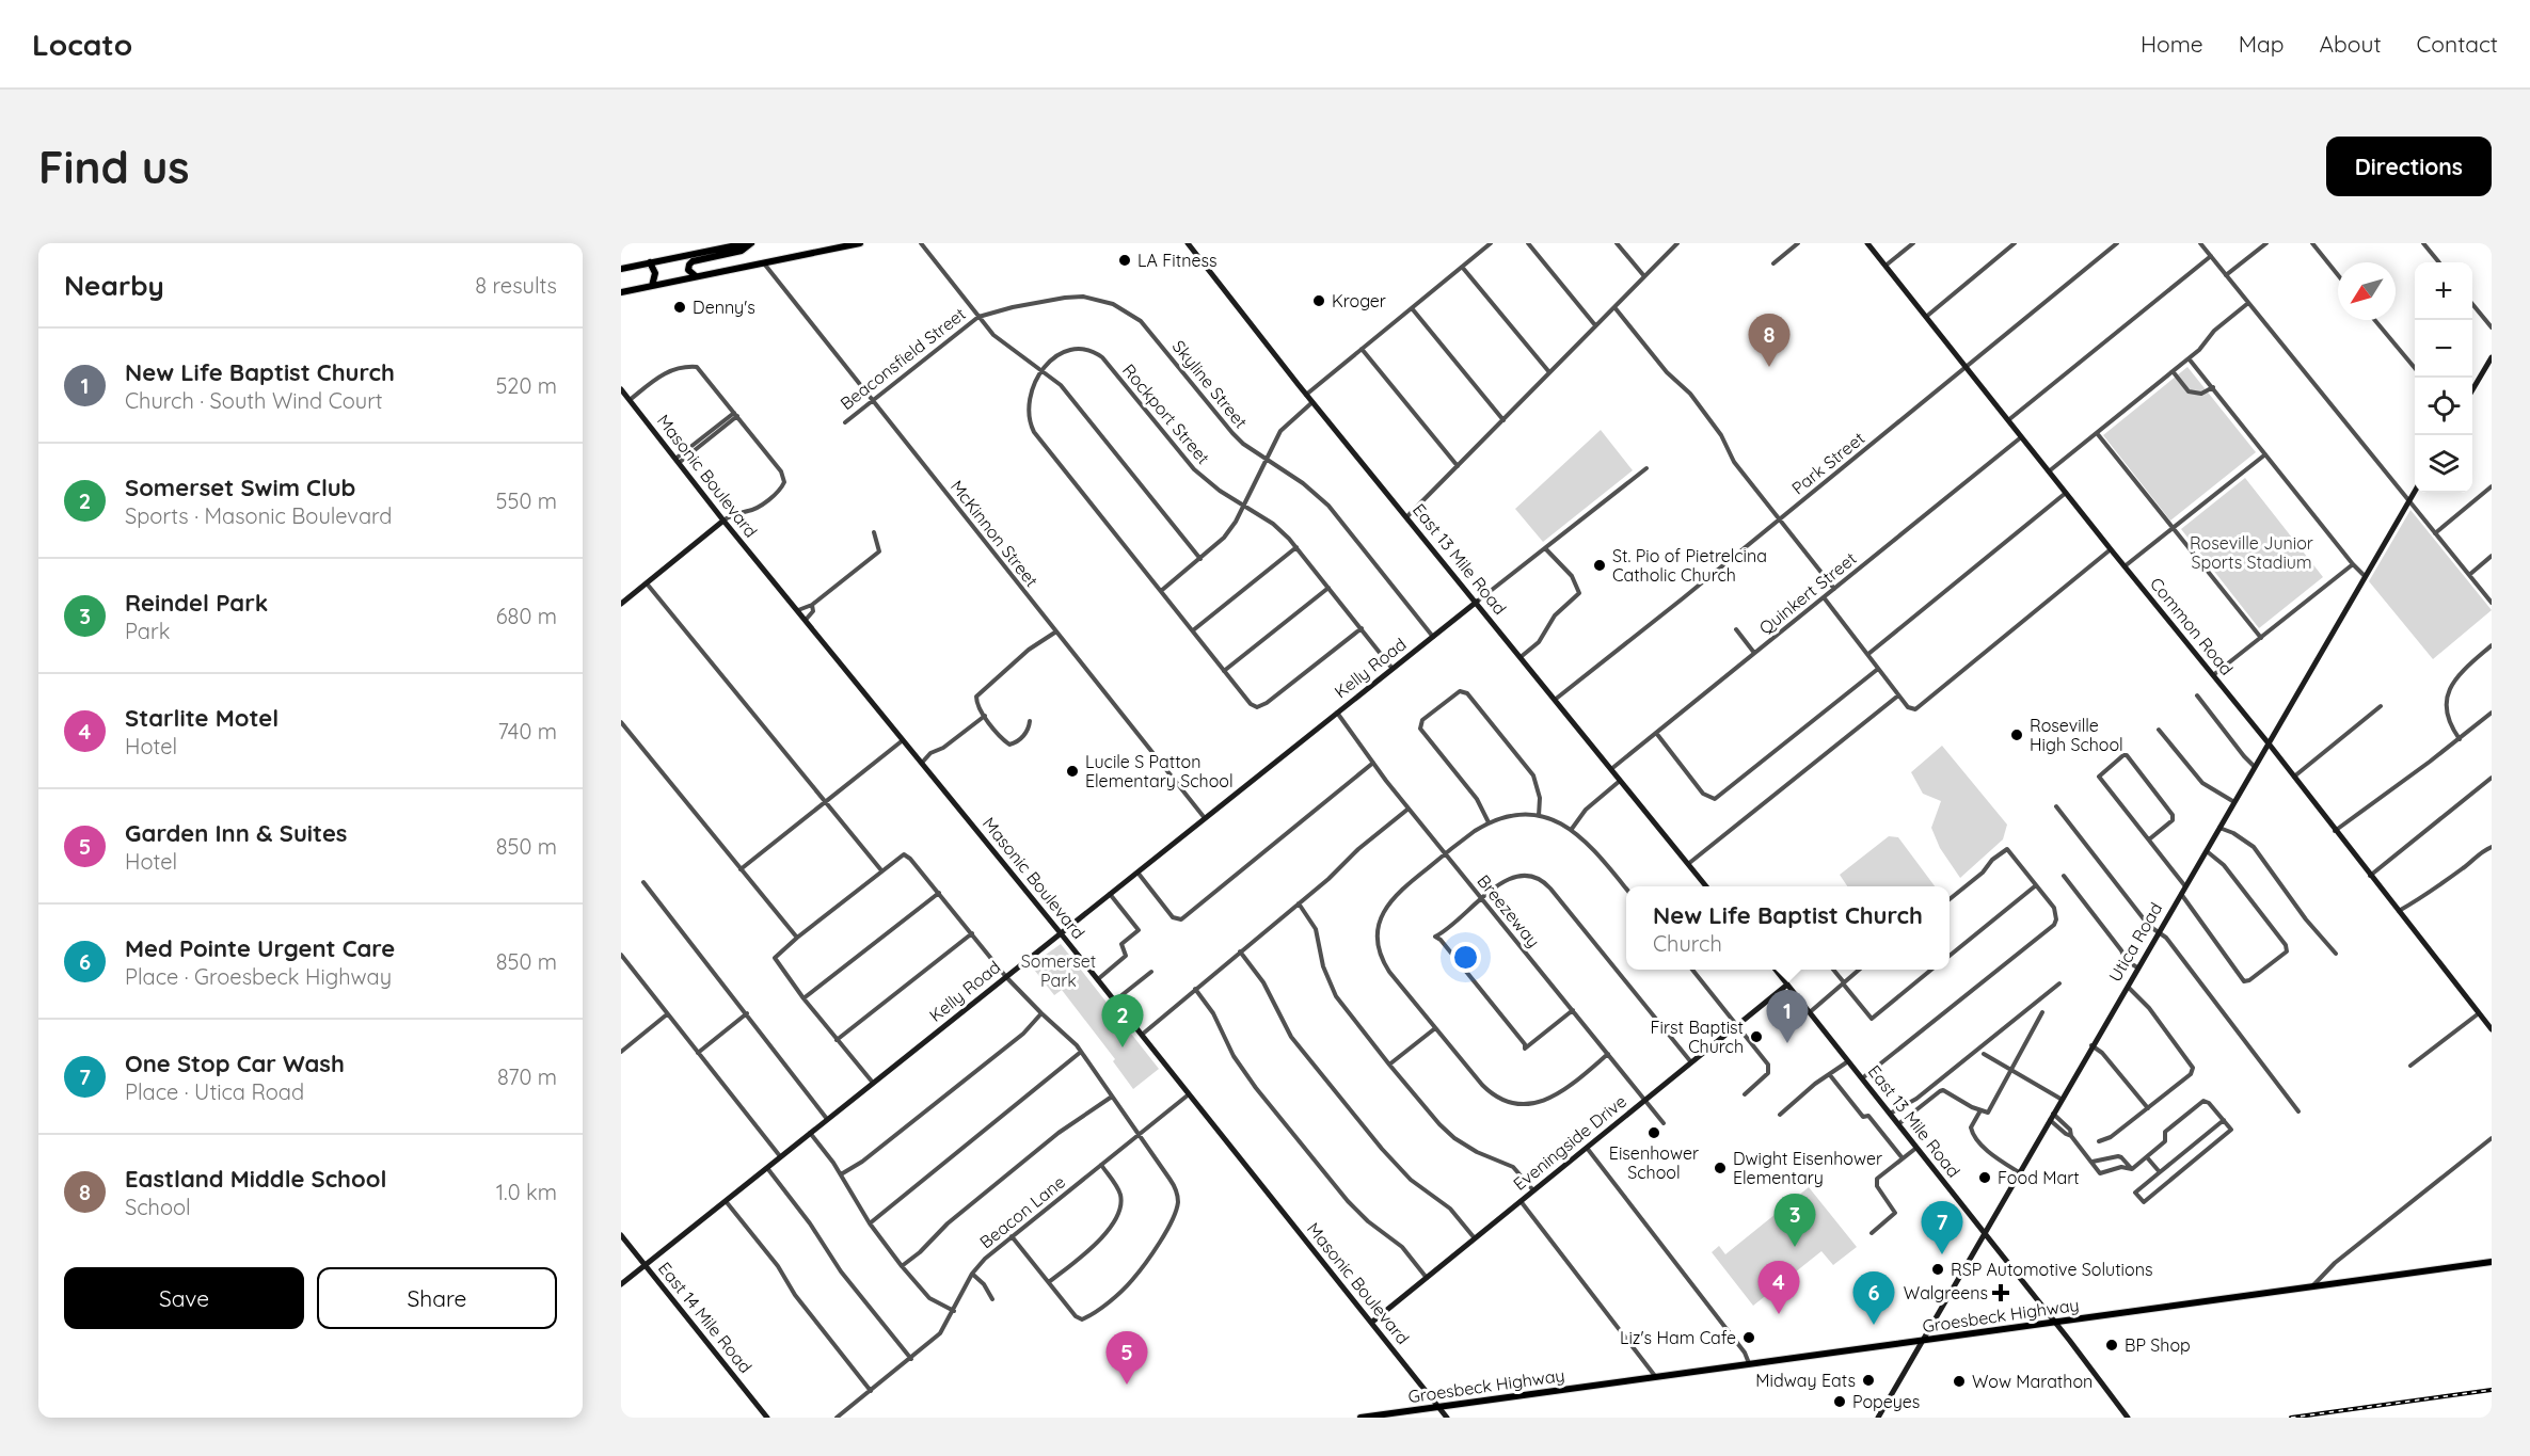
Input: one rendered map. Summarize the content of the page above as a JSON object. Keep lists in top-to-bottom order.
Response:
{
  "streets": {
    "main road": ["Groesbeck Highway"],
    "street": [
      "Beaconsfield Street",
      "Skyline Street",
      "Rockport Street",
      "Park Street",
      "Masonic Boulevard",
      "McKinnon Street",
      "East 13 Mile Road",
      "Quinkert Street",
      "Common Road",
      "Kelly Road",
      "Breezeway",
      "Utica Road",
      "Eveningside Drive",
      "Beacon Lane",
      "East 14 Mile Road"
    ]
  },
  "crossings": [
    ["Beaconsfield Street", "Skyline Street"],
    ["Beaconsfield Street", "McKinnon Street"],
    ["Skyline Street", "Kelly Road"],
    ["Rockport Street", "Kelly Road"],
    ["Park Street", "East 13 Mile Road"],
    ["Park Street", "Common Road"],
    ["Masonic Boulevard", "Kelly Road"],
    ["Masonic Boulevard", "Eveningside Drive"],
    ["Masonic Boulevard", "Beacon Lane"],
    ["Masonic Boulevard", "Groesbeck Highway"],
    ["McKinnon Street", "Kelly Road"],
    ["East 13 Mile Road", "Quinkert Street"],
    ["East 13 Mile Road", "Kelly Road"],
    ["East 13 Mile Road", "Utica Road"],
    ["East 13 Mile Road", "Eveningside Drive"],
    ["East 13 Mile Road", "Groesbeck Highway"],
    ["Quinkert Street", "Common Road"],
    ["Common Road", "Utica Road"],
    ["Kelly Road", "Breezeway"],
    ["Kelly Road", "East 14 Mile Road"],
    ["Breezeway", "Eveningside Drive"],
    ["Utica Road", "Groesbeck Highway"]
  ],
  "parks": ["Roseville Junior Sports Stadium", "Somerset Park"],
  "places": {
    "other": [
      "LA Fitness",
      "Kroger",
      "Denny's",
      "St. Pio of Pietrelcina Catholic Church",
      "Roseville High School",
      "Lucile S Patton Elementary School",
      "First Baptist Church",
      "Eisenhower School",
      "Dwight Eisenhower Elementary",
      "Food Mart",
      "RSP Automotive Solutions",
      "Liz's Ham Cafe",
      "BP Shop",
      "Midway Eats",
      "Wow Marathon",
      "Popeyes"
    ],
    "health": ["Walgreens"]
  },
  "north": "bottom left",
  "page": {
    "header": "Locato",
    "nav": [
      "Home",
      "Map",
      "About",
      "Contact"
    ],
    "buttons": [
      "Directions",
      ["Save", "Share"]
    ],
    "title": "Find us",
    "heading": ["Nearby", "8 results"],
    "map_buttons": ["+", "−"],
    "pins": [
      "8",
      "1",
      "2",
      "3",
      "7",
      "4",
      "6",
      "5"
    ],
    "list": [
      {
        "mark": "1",
        "name": "New Life Baptist Church",
        "note": "Church · South Wind Court",
        "value": "520 m"
      },
      {
        "mark": "2",
        "name": "Somerset Swim Club",
        "note": "Sports · Masonic Boulevard",
        "value": "550 m"
      },
      {
        "mark": "3",
        "name": "Reindel Park",
        "note": "Park",
        "value": "680 m"
      },
      {
        "mark": "4",
        "name": "Starlite Motel",
        "note": "Hotel",
        "value": "740 m"
      },
      {
        "mark": "5",
        "name": "Garden Inn & Suites",
        "note": "Hotel",
        "value": "850 m"
      },
      {
        "mark": "6",
        "name": "Med Pointe Urgent Care",
        "note": "Place · Groesbeck Highway",
        "value": "850 m"
      },
      {
        "mark": "7",
        "name": "One Stop Car Wash",
        "note": "Place · Utica Road",
        "value": "870 m"
      },
      {
        "mark": "8",
        "name": "Eastland Middle School",
        "note": "School",
        "value": "1.0 km"
      }
    ],
    "popup": ["New Life Baptist Church", "Church"]
  }
}
